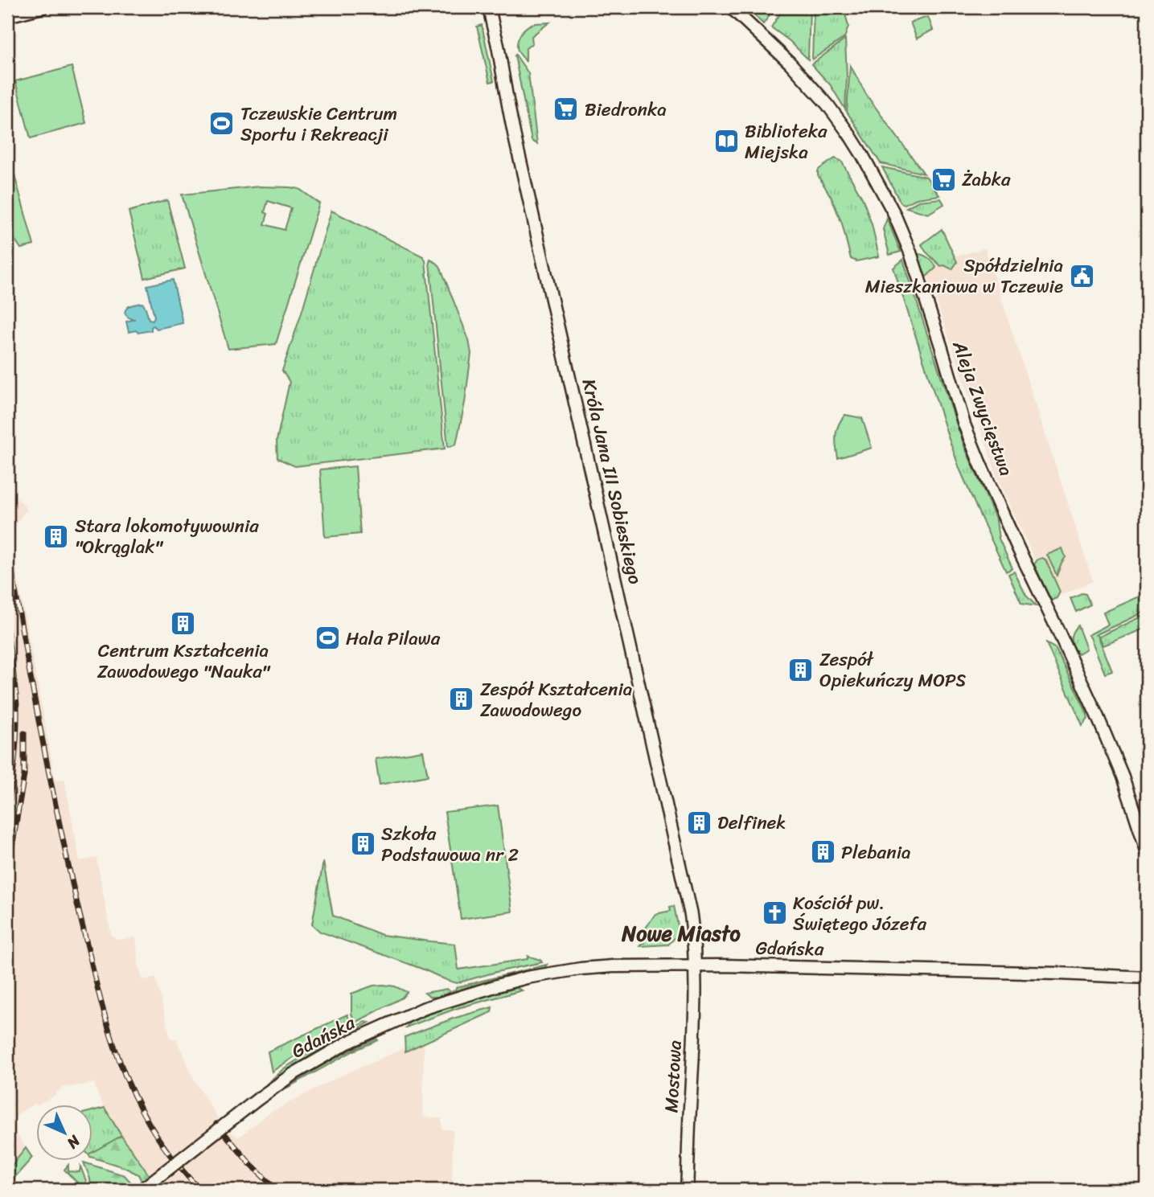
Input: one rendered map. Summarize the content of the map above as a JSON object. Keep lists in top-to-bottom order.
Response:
{
  "streets": {
    "street": [
      "Aleja Zwycięstwa",
      "Króla Jana III Sobieskiego",
      "Gdańska",
      "Mostowa"
    ]
  },
  "crossings": [
    ["Króla Jana III Sobieskiego", "Gdańska"],
    ["Króla Jana III Sobieskiego", "Mostowa"],
    ["Gdańska", "Mostowa"]
  ],
  "districts": ["Nowe Miasto"],
  "places": {
    "supermarket": ["Biedronka", "Żabka"],
    "sports": ["Tczewskie Centrum Sportu i Rekreacji", "Hala Pilawa"],
    "library": ["Biblioteka Miejska"],
    "public building": ["Spółdzielnia Mieszkaniowa w Tczewie"],
    "building": [
      "Stara lokomotywownia \"Okrąglak\"",
      "Centrum Kształcenia Zawodowego \"Nauka\"",
      "Zespół Opiekuńczy MOPS",
      "Zespół Kształcenia Zawodowego",
      "Delfinek",
      "Szkoła Podstawowa nr 2",
      "Plebania"
    ],
    "church": ["Kościół pw. Świętego Józefa"]
  },
  "north": "bottom right"
}
